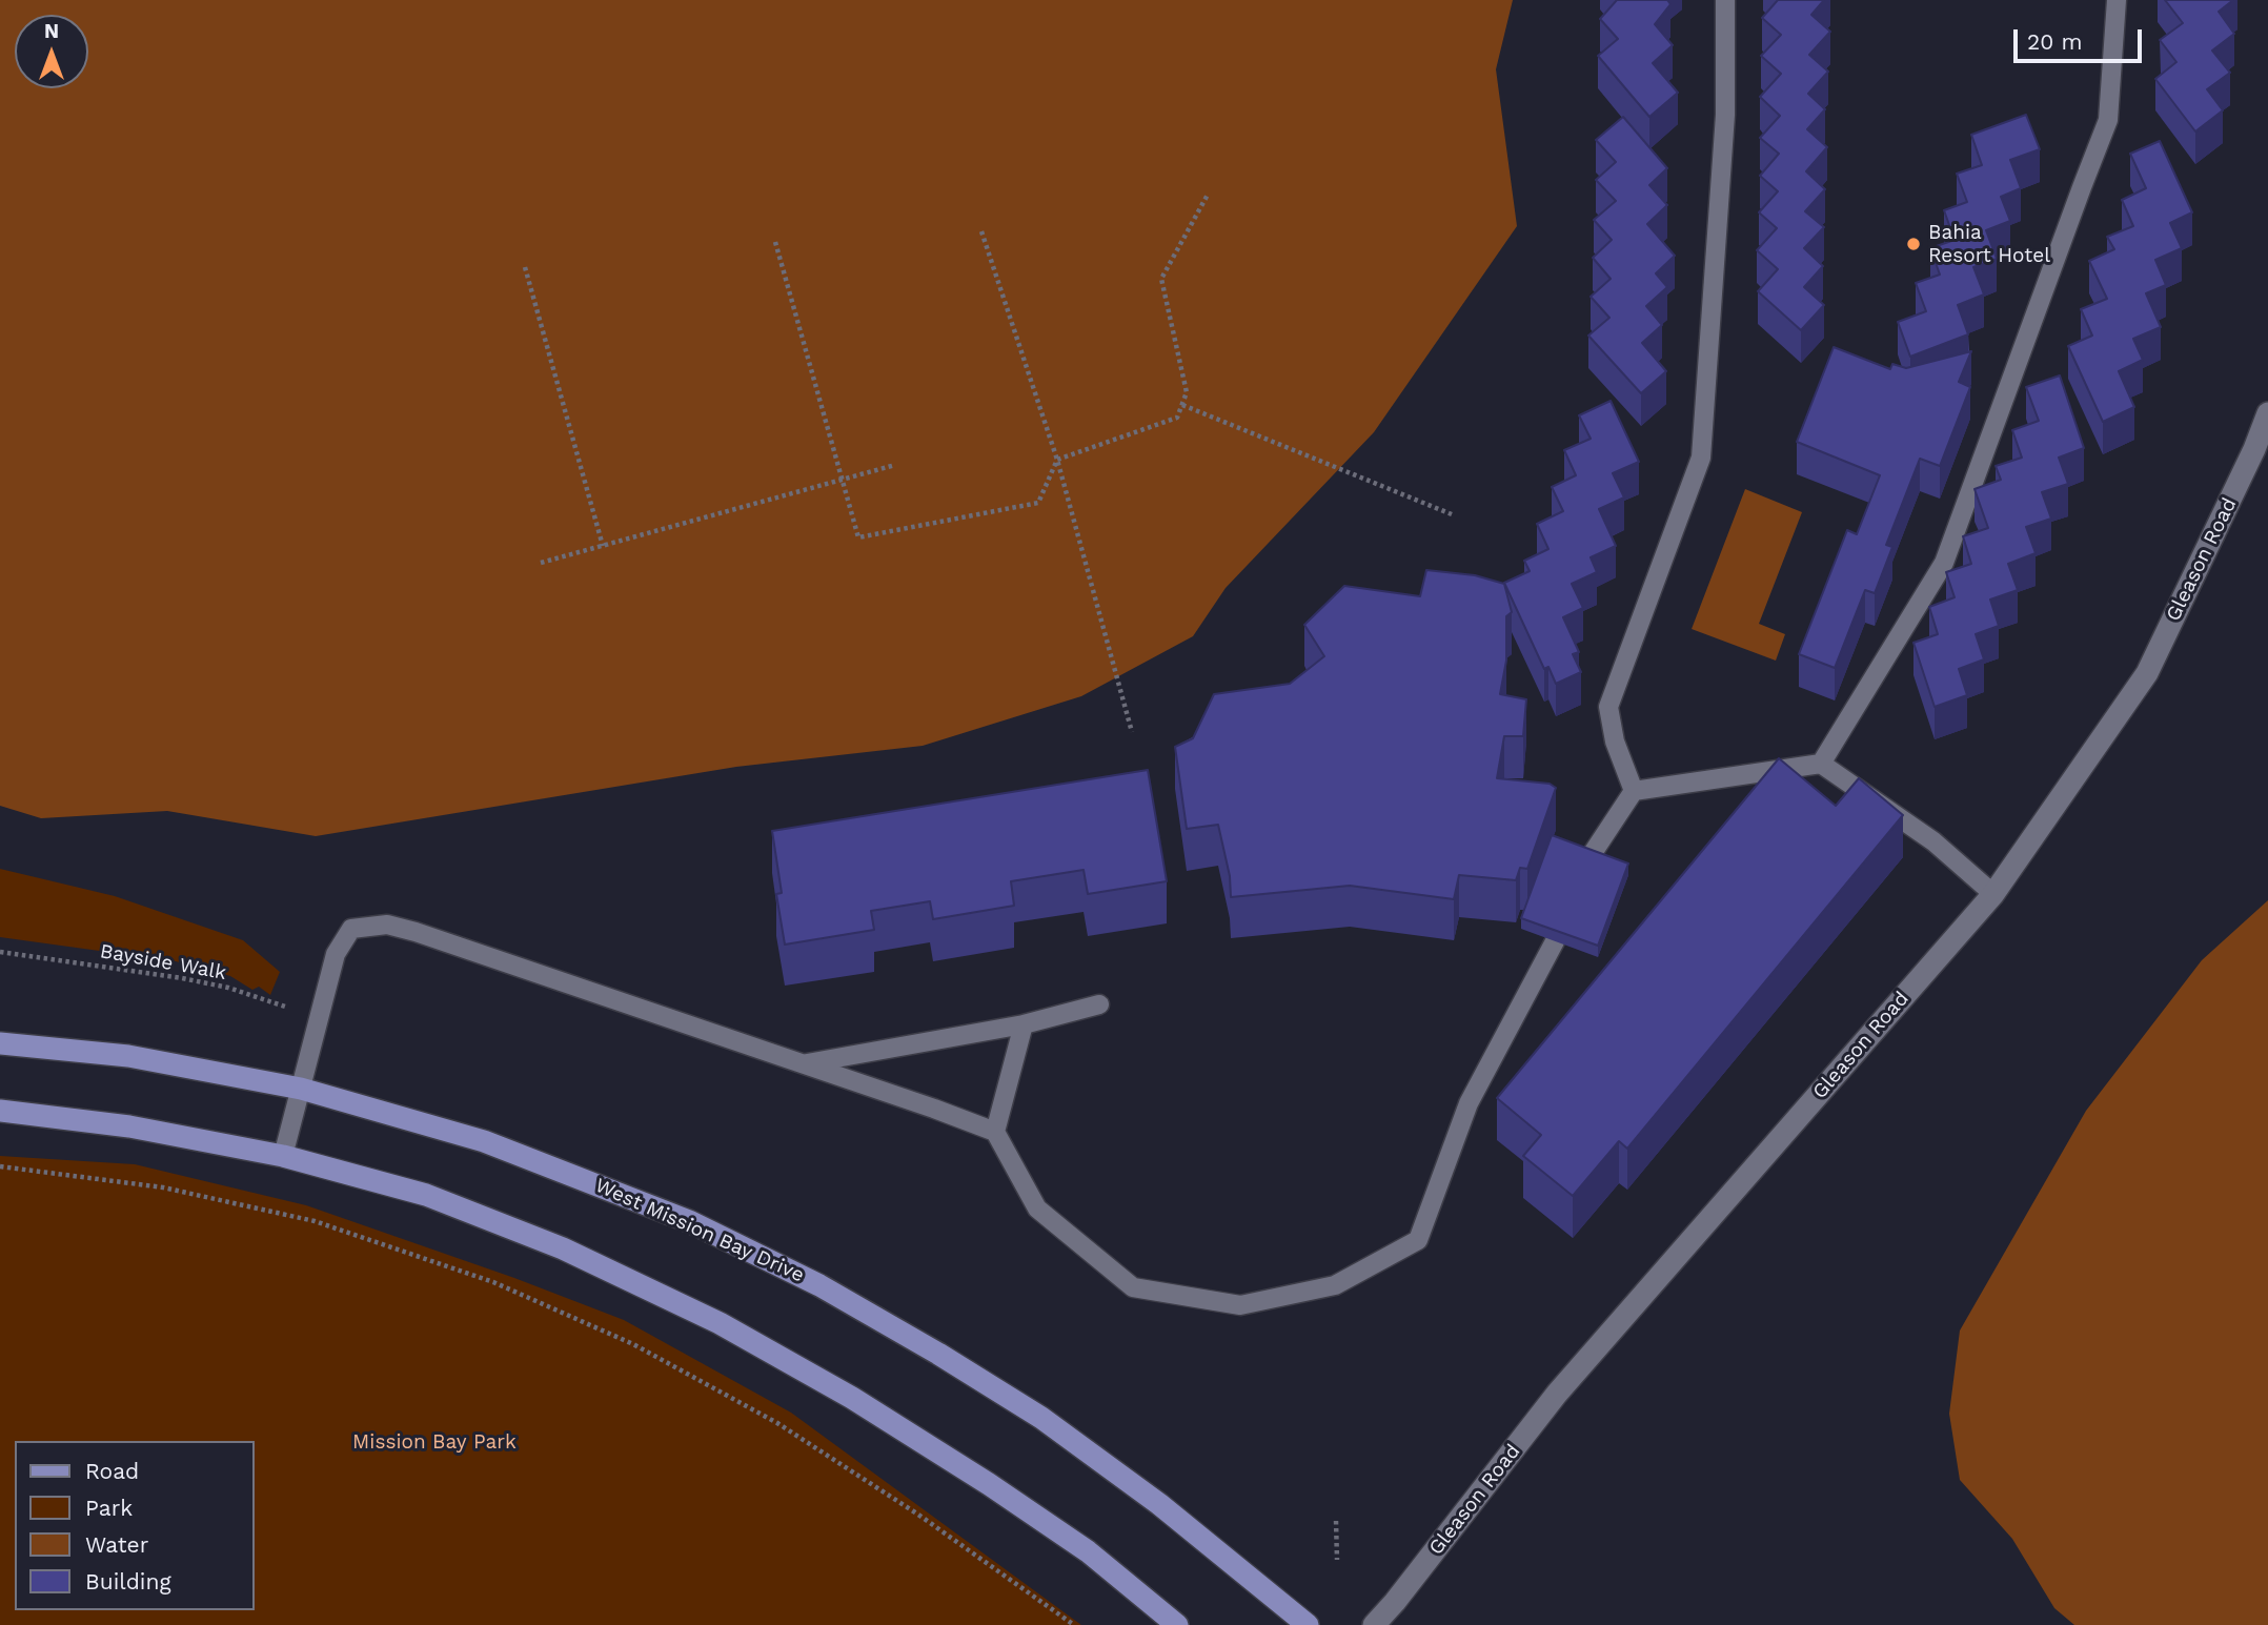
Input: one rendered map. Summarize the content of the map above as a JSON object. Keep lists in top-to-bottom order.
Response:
{
  "streets": {
    "main road": ["West Mission Bay Drive"],
    "street": ["Gleason Road"],
    "path": ["Bayside Walk"]
  },
  "parks": ["Mission Bay Park"],
  "places": ["Bahia Resort Hotel"],
  "legend": [
    "Road",
    "Park",
    "Water",
    "Building"
  ],
  "scale_bar": "20 m",
  "north": "top"
}
